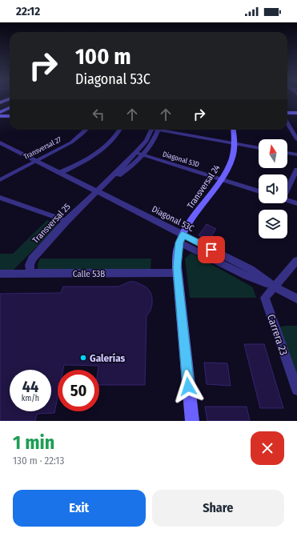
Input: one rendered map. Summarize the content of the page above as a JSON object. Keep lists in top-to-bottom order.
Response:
{
  "streets": {
    "main road": ["Transversal 24"],
    "street": [
      "Transversal 27",
      "Diagonal 53D",
      "Diagonal 53C",
      "Transversal 25",
      "Calle 53B",
      "Carrera 23"
    ]
  },
  "crossings": [
    ["Transversal 27", "Diagonal 53C"],
    ["Diagonal 53D", "Transversal 24"],
    ["Diagonal 53D", "Transversal 25"],
    ["Transversal 24", "Diagonal 53C"],
    ["Diagonal 53C", "Transversal 25"],
    ["Diagonal 53C", "Carrera 23"],
    ["Transversal 25", "Calle 53B"]
  ],
  "places": ["Galerías"],
  "north": "top",
  "page": {
    "status": "22:12",
    "turn": ["100 m", "Diagonal 53C"],
    "speed": "44 km/h",
    "limit": "50",
    "heading": ["1 min", "130 m · 22:13"],
    "buttons": ["Exit", "Share"]
  }
}
